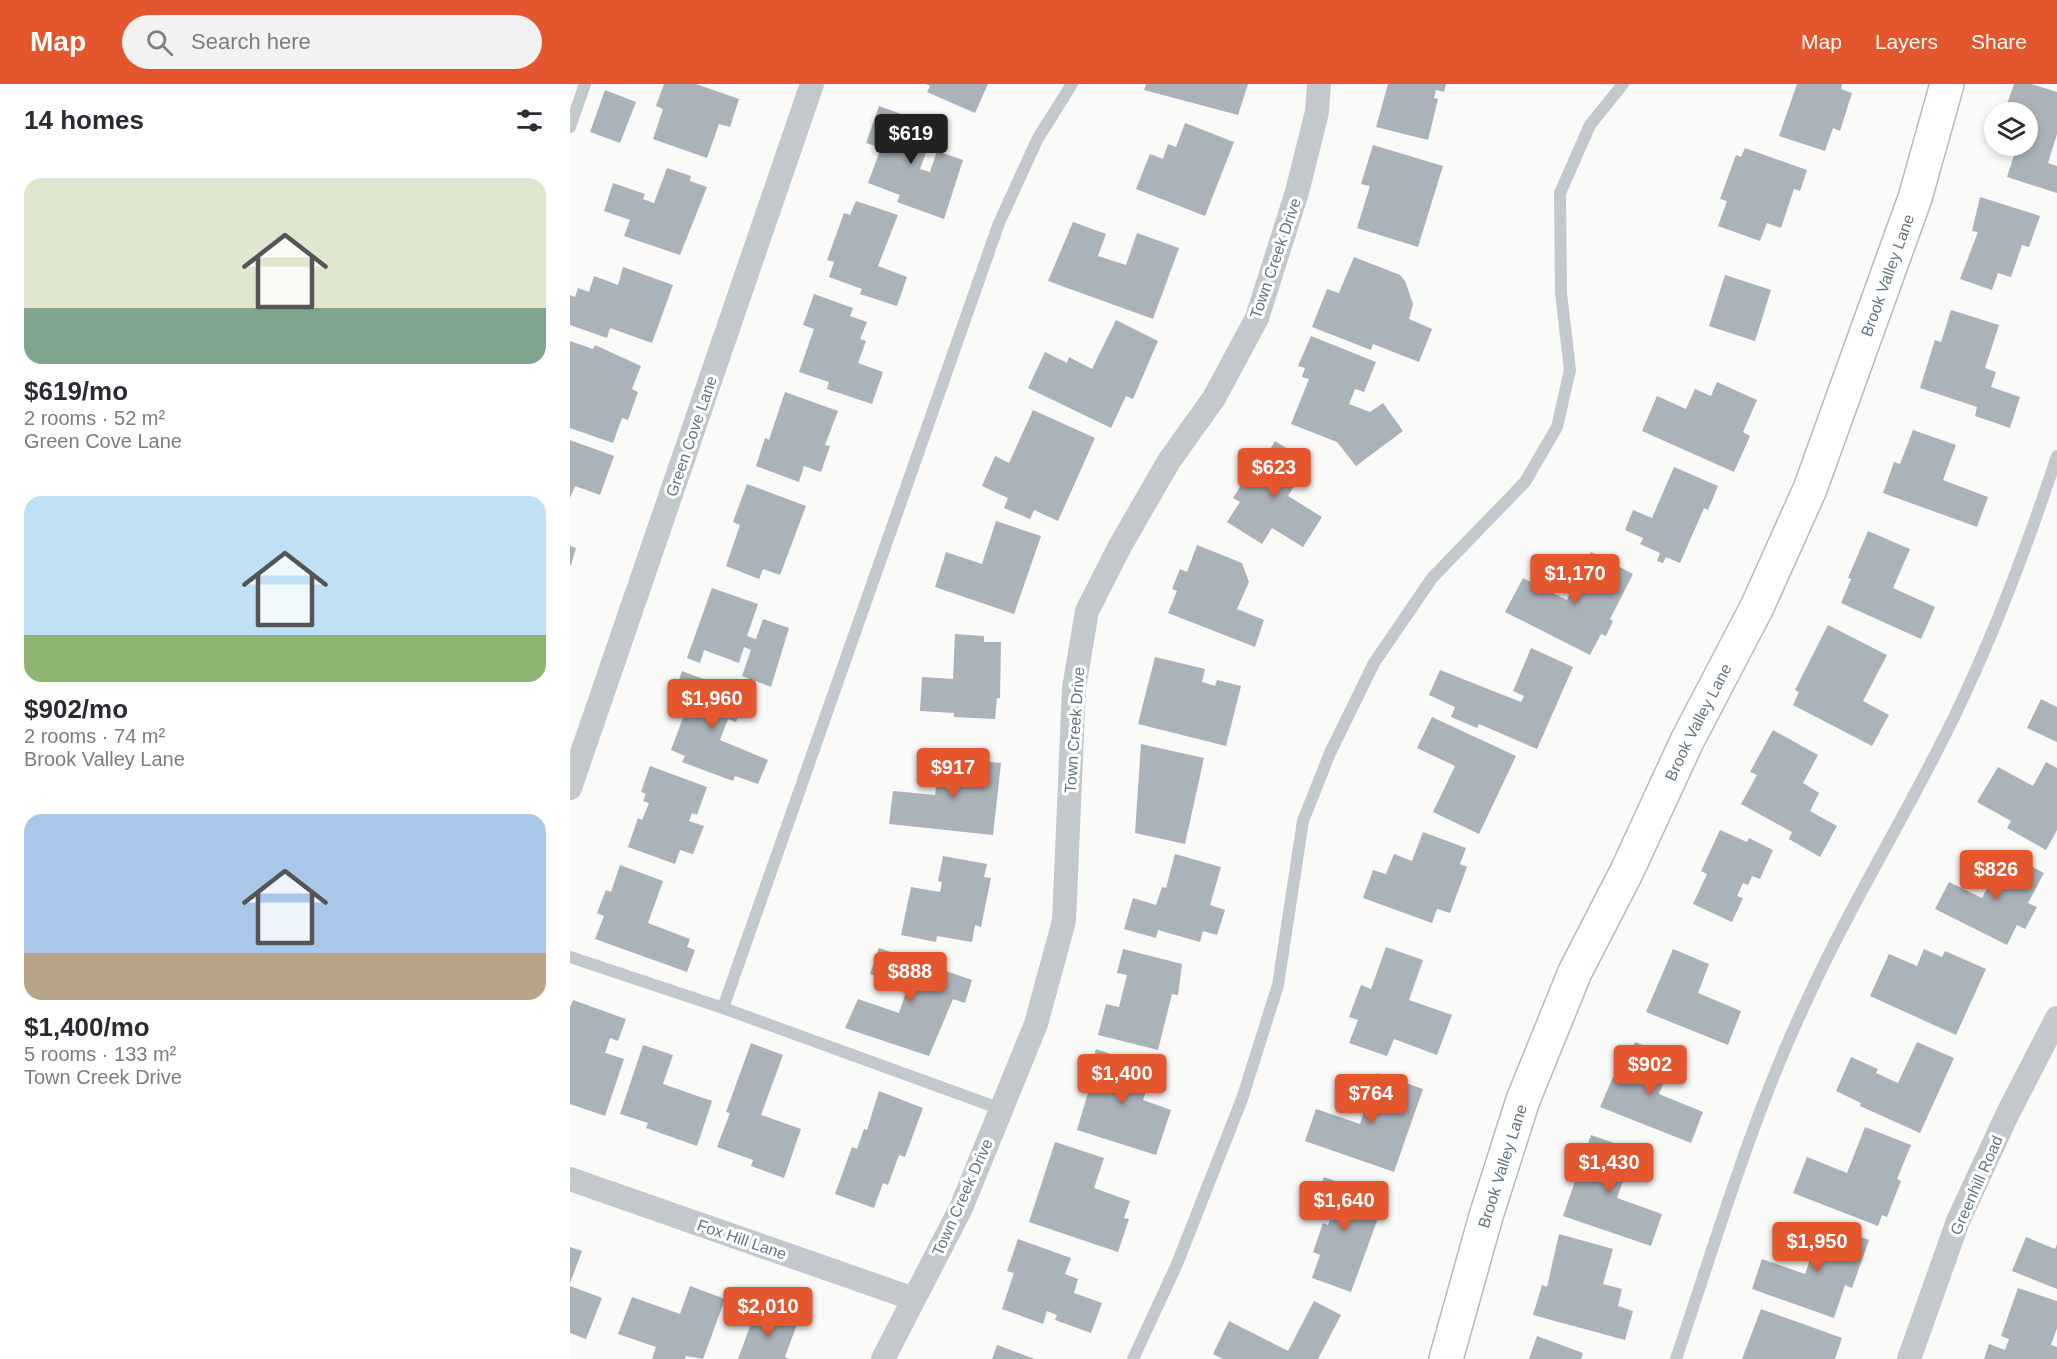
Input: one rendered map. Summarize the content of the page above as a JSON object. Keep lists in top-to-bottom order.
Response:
{
  "streets": {
    "street": [
      "Town Creek Drive",
      "Brook Valley Lane",
      "Green Cove Lane",
      "Greenhill Road",
      "Fox Hill Lane"
    ]
  },
  "crossings": [
    ["Town Creek Drive", "Fox Hill Lane"]
  ],
  "page": {
    "header": "Map",
    "search": "Search here",
    "nav": ["Map", "Layers", "Share"],
    "heading": "14 homes",
    "price": [
      "$619",
      "$623",
      "$1,170",
      "$1,960",
      "$917",
      "$826",
      "$888",
      "$902",
      "$1,400",
      "$764",
      "$1,430",
      "$1,640",
      "$1,950",
      "$2,010"
    ],
    "list": [
      {
        "name": "$619/mo",
        "note": "2 rooms · 52 m² · Green Cove Lane"
      },
      {
        "name": "$902/mo",
        "note": "2 rooms · 74 m² · Brook Valley Lane"
      },
      {
        "name": "$1,400/mo",
        "note": "5 rooms · 133 m² · Town Creek Drive"
      }
    ]
  }
}
